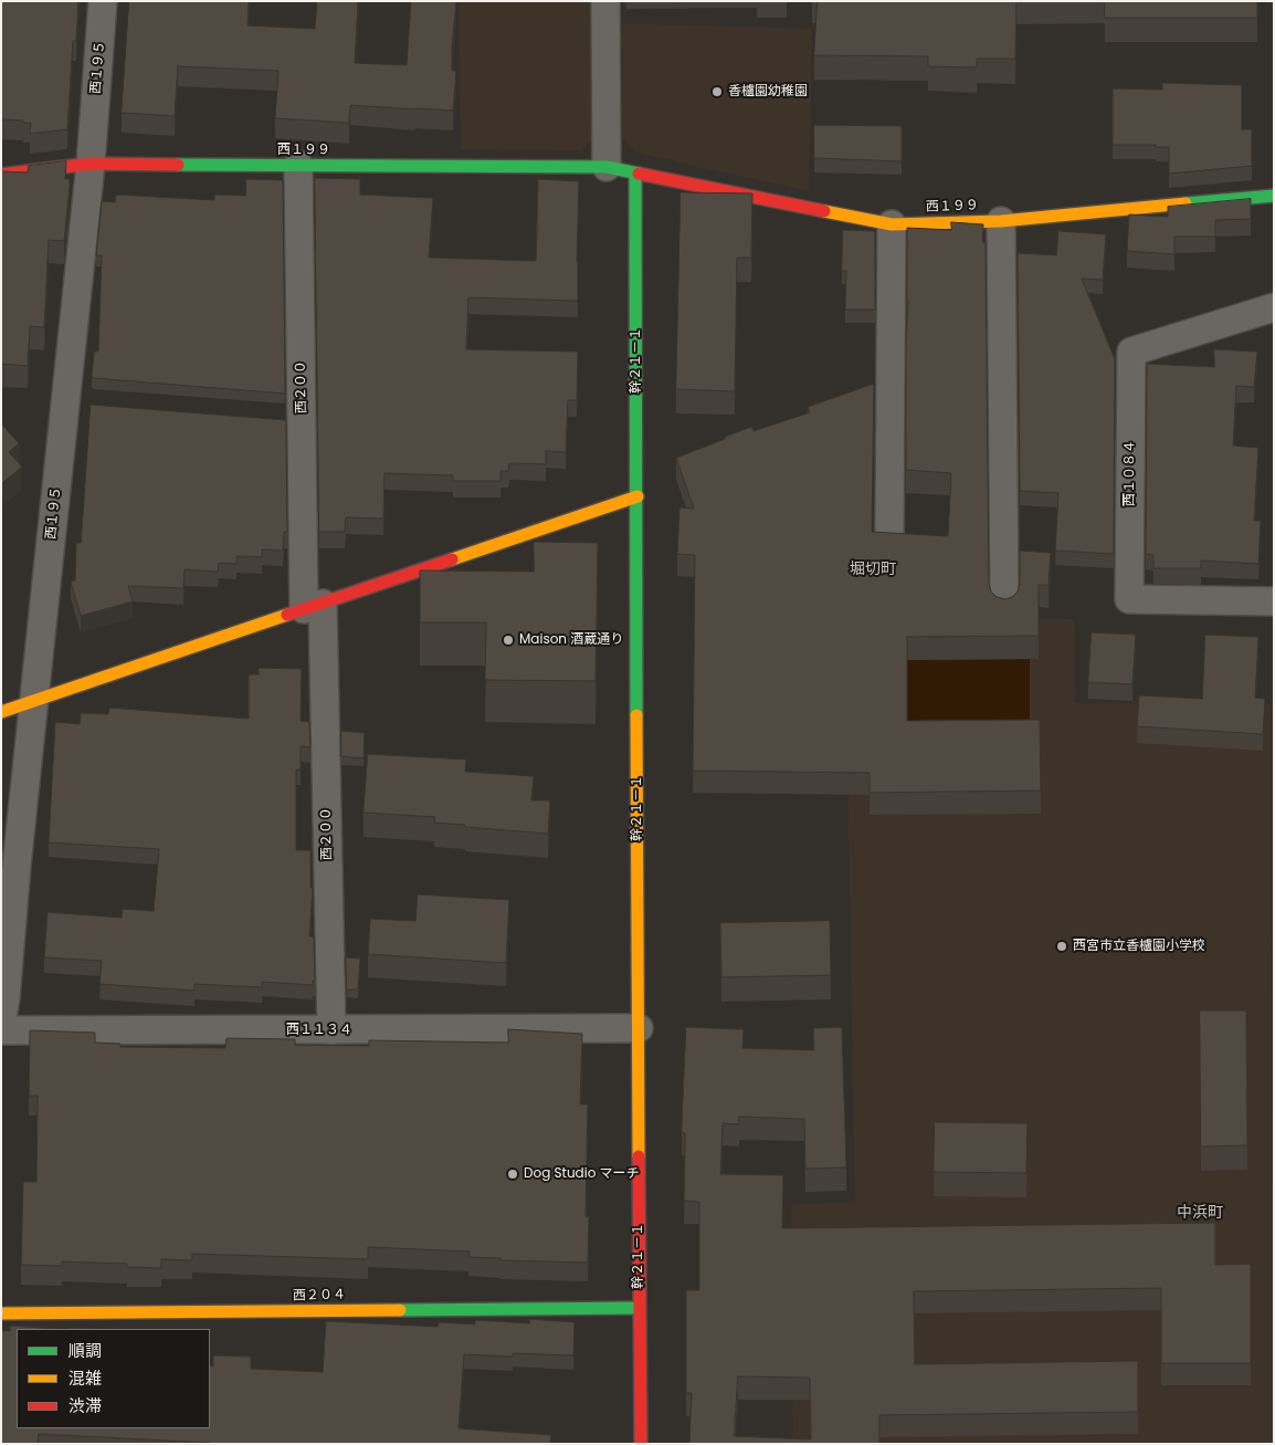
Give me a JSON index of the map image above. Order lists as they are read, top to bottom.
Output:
{
  "streets": {
    "street": [
      "西１９５",
      "西１９９",
      "幹２１－１",
      "西２００",
      "西１０８４",
      "西１１３４",
      "西２０４"
    ]
  },
  "crossings": [
    ["西１９５", "西１９９"],
    ["西１９９", "幹２１－１"],
    ["西１９９", "西２００"],
    ["幹２１－１", "西１１３４"],
    ["幹２１－１", "西２０４"],
    ["西２００", "西１１３４"]
  ],
  "districts": ["堀切町", "中浜町"],
  "places": [
    "香櫨園幼稚園",
    "Maison 酒蔵通り",
    "西宮市立香櫨園小学校",
    "Dog Studio マーチ"
  ],
  "legend": ["順調", "混雑", "渋滞"]
}
